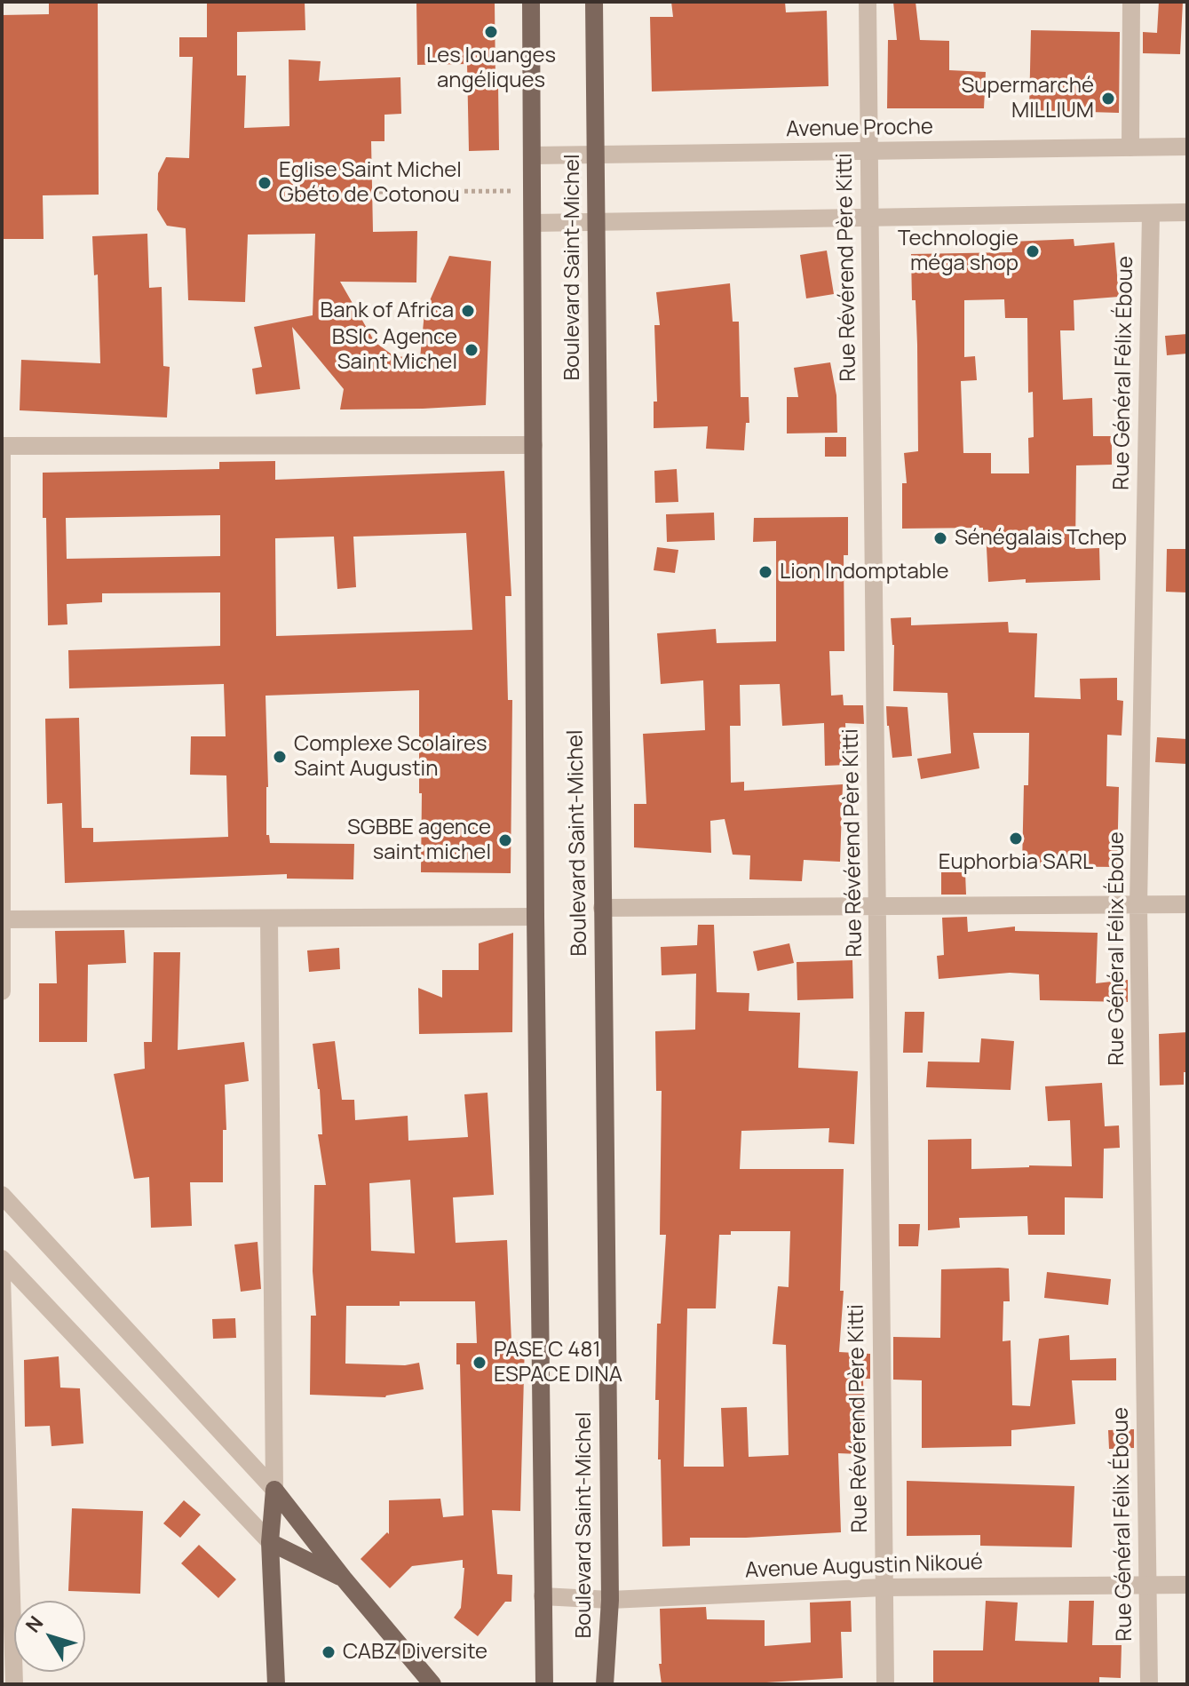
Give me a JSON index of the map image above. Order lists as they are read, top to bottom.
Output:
{
  "streets": {
    "main road": ["Boulevard Saint-Michel"],
    "street": [
      "Avenue Proche",
      "Rue Révérend Père Kitti",
      "Rue Général Félix Éboue",
      "Avenue Augustin Nikoué"
    ]
  },
  "crossings": [
    ["Avenue Proche", "Boulevard Saint-Michel"],
    ["Avenue Proche", "Rue Révérend Père Kitti"],
    ["Boulevard Saint-Michel", "Avenue Augustin Nikoué"],
    ["Rue Révérend Père Kitti", "Avenue Augustin Nikoué"],
    ["Rue Général Félix Éboue", "Avenue Augustin Nikoué"]
  ],
  "places": [
    "Les louanges angéliques",
    "Supermarché MILLIUM",
    "Eglise Saint Michel Gbéto de Cotonou",
    "Technologie méga shop",
    "Bank of Africa",
    "BSIC Agence Saint Michel",
    "Sénégalais Tchep",
    "Lion Indomptable",
    "Complexe Scolaires Saint Augustin",
    "Euphorbia SARL",
    "SGBBE agence saint michel",
    "PASE C 481 ESPACE DINA",
    "CABZ Diversite"
  ],
  "north": "top left"
}
